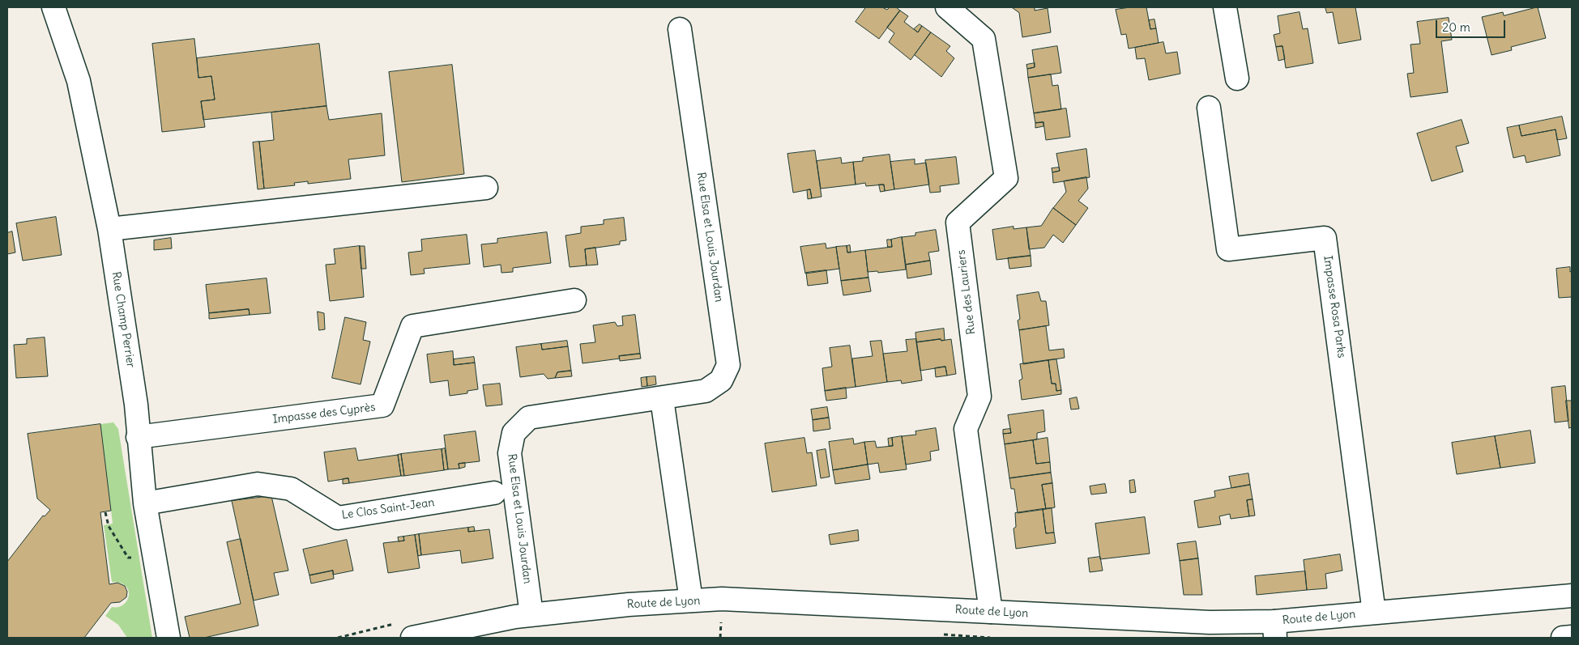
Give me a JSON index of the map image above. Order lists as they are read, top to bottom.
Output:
{
  "streets": {
    "street": [
      "Rue Elsa et Louis Jourdan",
      "Rue des Lauriers",
      "Impasse Rosa Parks",
      "Rue Champ Perrier",
      "Impasse des Cyprès",
      "Le Clos Saint-Jean",
      "Route de Lyon"
    ]
  },
  "crossings": [
    ["Rue Elsa et Louis Jourdan", "Route de Lyon"],
    ["Rue des Lauriers", "Route de Lyon"],
    ["Impasse Rosa Parks", "Route de Lyon"],
    ["Rue Champ Perrier", "Impasse des Cyprès"],
    ["Rue Champ Perrier", "Le Clos Saint-Jean"]
  ],
  "scale_bar": "20 m"
}
